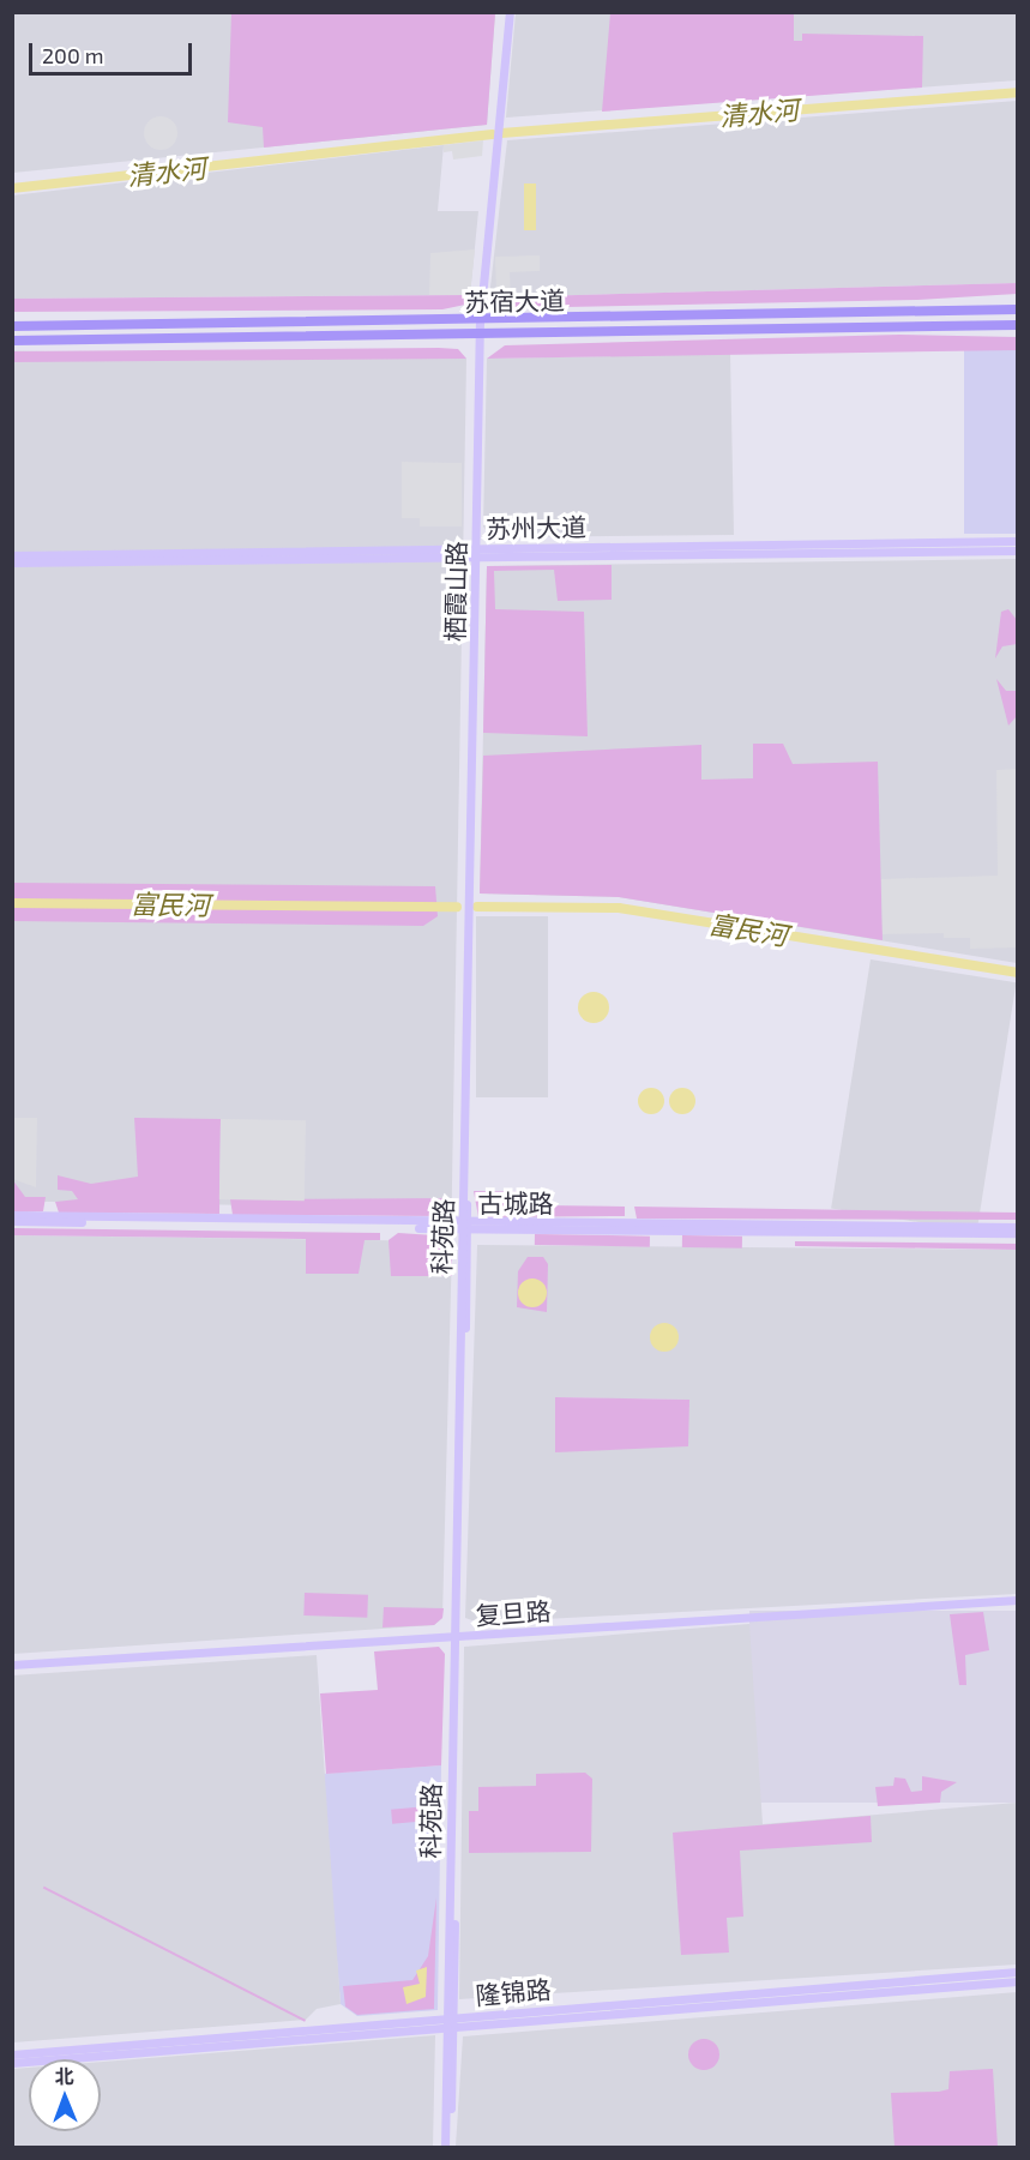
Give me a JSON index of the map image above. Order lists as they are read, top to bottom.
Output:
{
  "streets": {
    "main road": ["苏宿大道"],
    "street": [
      "苏州大道",
      "栖霞山路",
      "古城路",
      "科苑路",
      "复旦路",
      "隆锦路"
    ]
  },
  "crossings": [
    ["苏宿大道", "栖霞山路"],
    ["苏州大道", "栖霞山路"],
    ["栖霞山路", "科苑路"],
    ["古城路", "科苑路"],
    ["科苑路", "复旦路"],
    ["科苑路", "隆锦路"]
  ],
  "water": ["清水河", "富民河"],
  "scale_bar": "200 m",
  "north": "top"
}
